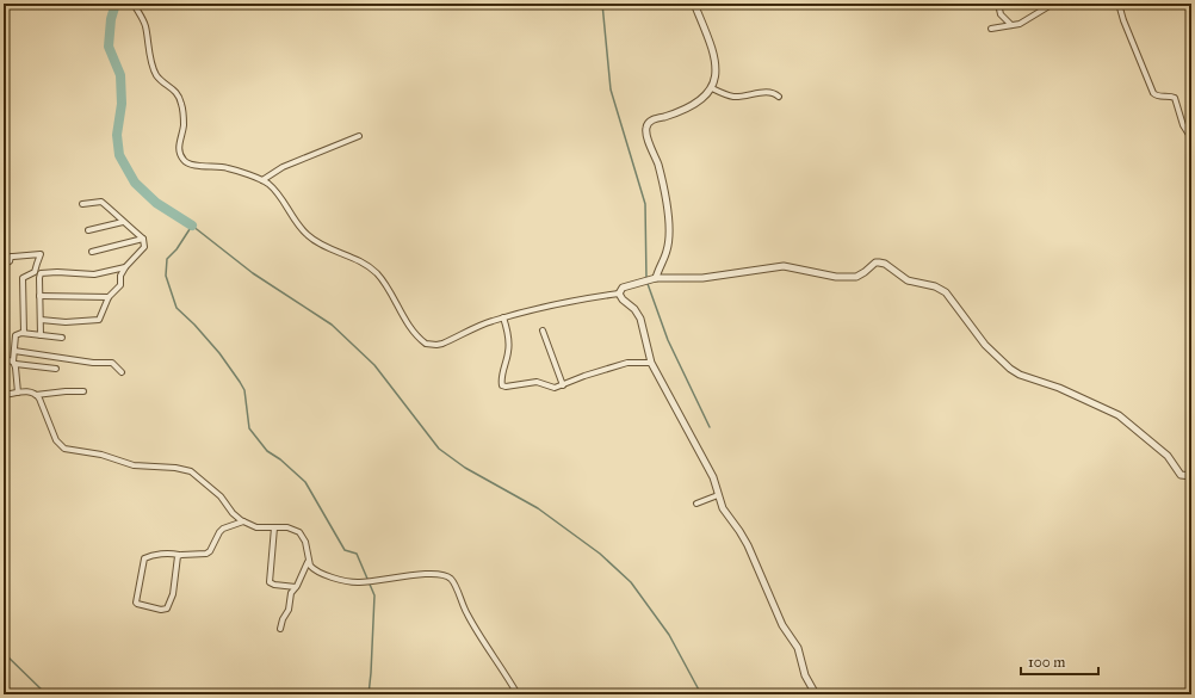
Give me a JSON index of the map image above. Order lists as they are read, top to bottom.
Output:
{
  "scale_bar": "100 m"
}
